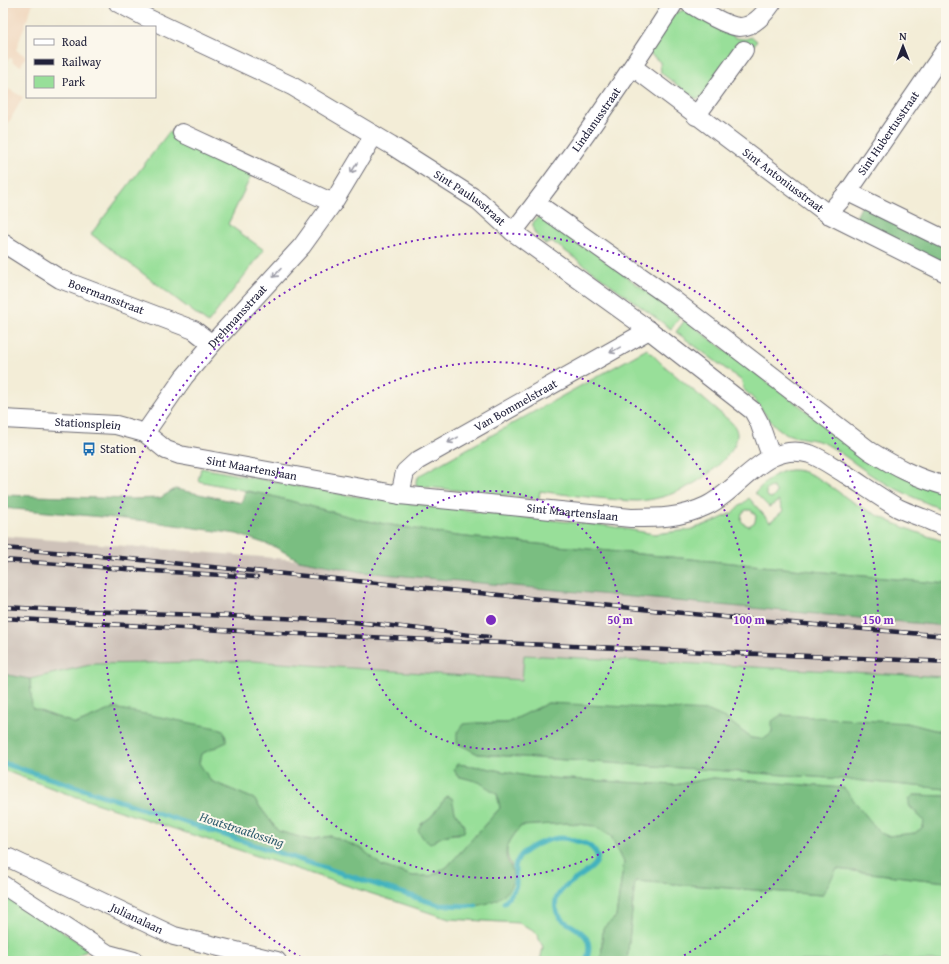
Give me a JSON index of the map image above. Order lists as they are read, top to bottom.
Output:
{
  "streets": {
    "street": [
      "Lindanusstraat",
      "Sint Hubertusstraat",
      "Sint Antoniusstraat",
      "Sint Paulusstraat",
      "Boermansstraat",
      "Drehmansstraat",
      "Van Bommelstraat",
      "Stationsplein",
      "Sint Maartenslaan",
      "Julianalaan"
    ]
  },
  "crossings": [
    ["Lindanusstraat", "Sint Antoniusstraat"],
    ["Lindanusstraat", "Sint Paulusstraat"],
    ["Sint Hubertusstraat", "Sint Antoniusstraat"],
    ["Sint Paulusstraat", "Drehmansstraat"],
    ["Sint Paulusstraat", "Van Bommelstraat"],
    ["Sint Paulusstraat", "Sint Maartenslaan"],
    ["Boermansstraat", "Drehmansstraat"],
    ["Drehmansstraat", "Stationsplein"],
    ["Van Bommelstraat", "Sint Maartenslaan"],
    ["Stationsplein", "Sint Maartenslaan"]
  ],
  "one_way": ["Drehmansstraat", "Van Bommelstraat"],
  "water": ["Houtstraatlossing"],
  "places": {
    "bus stop": ["Station"]
  },
  "legend": ["Road", "Railway", "Park"],
  "north": "top",
  "rings": ["50 m", "100 m", "150 m"]
}
